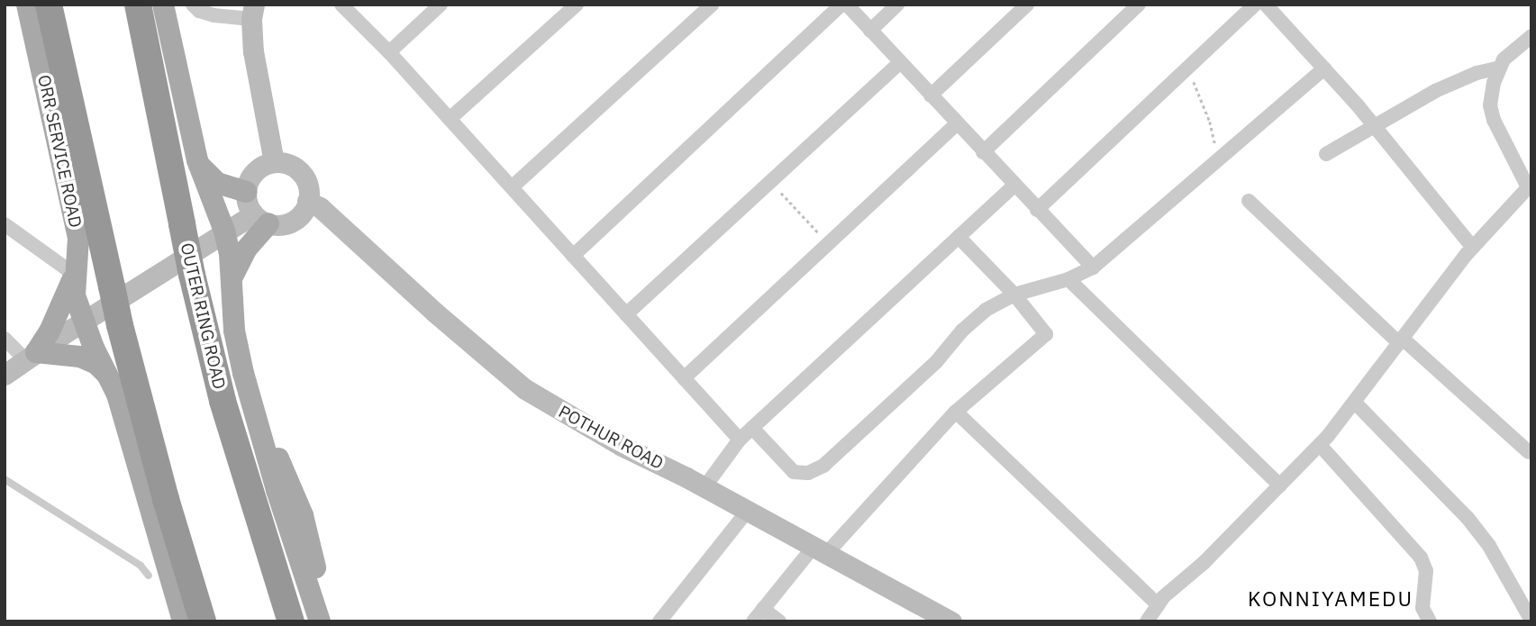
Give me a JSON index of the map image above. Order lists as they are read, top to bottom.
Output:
{
  "streets": {
    "highway": ["OUTER RING ROAD"],
    "main road": ["ORR SERVICE ROAD"],
    "street": ["POTHUR ROAD"]
  },
  "districts": ["KONNIYAMEDU"]
}
